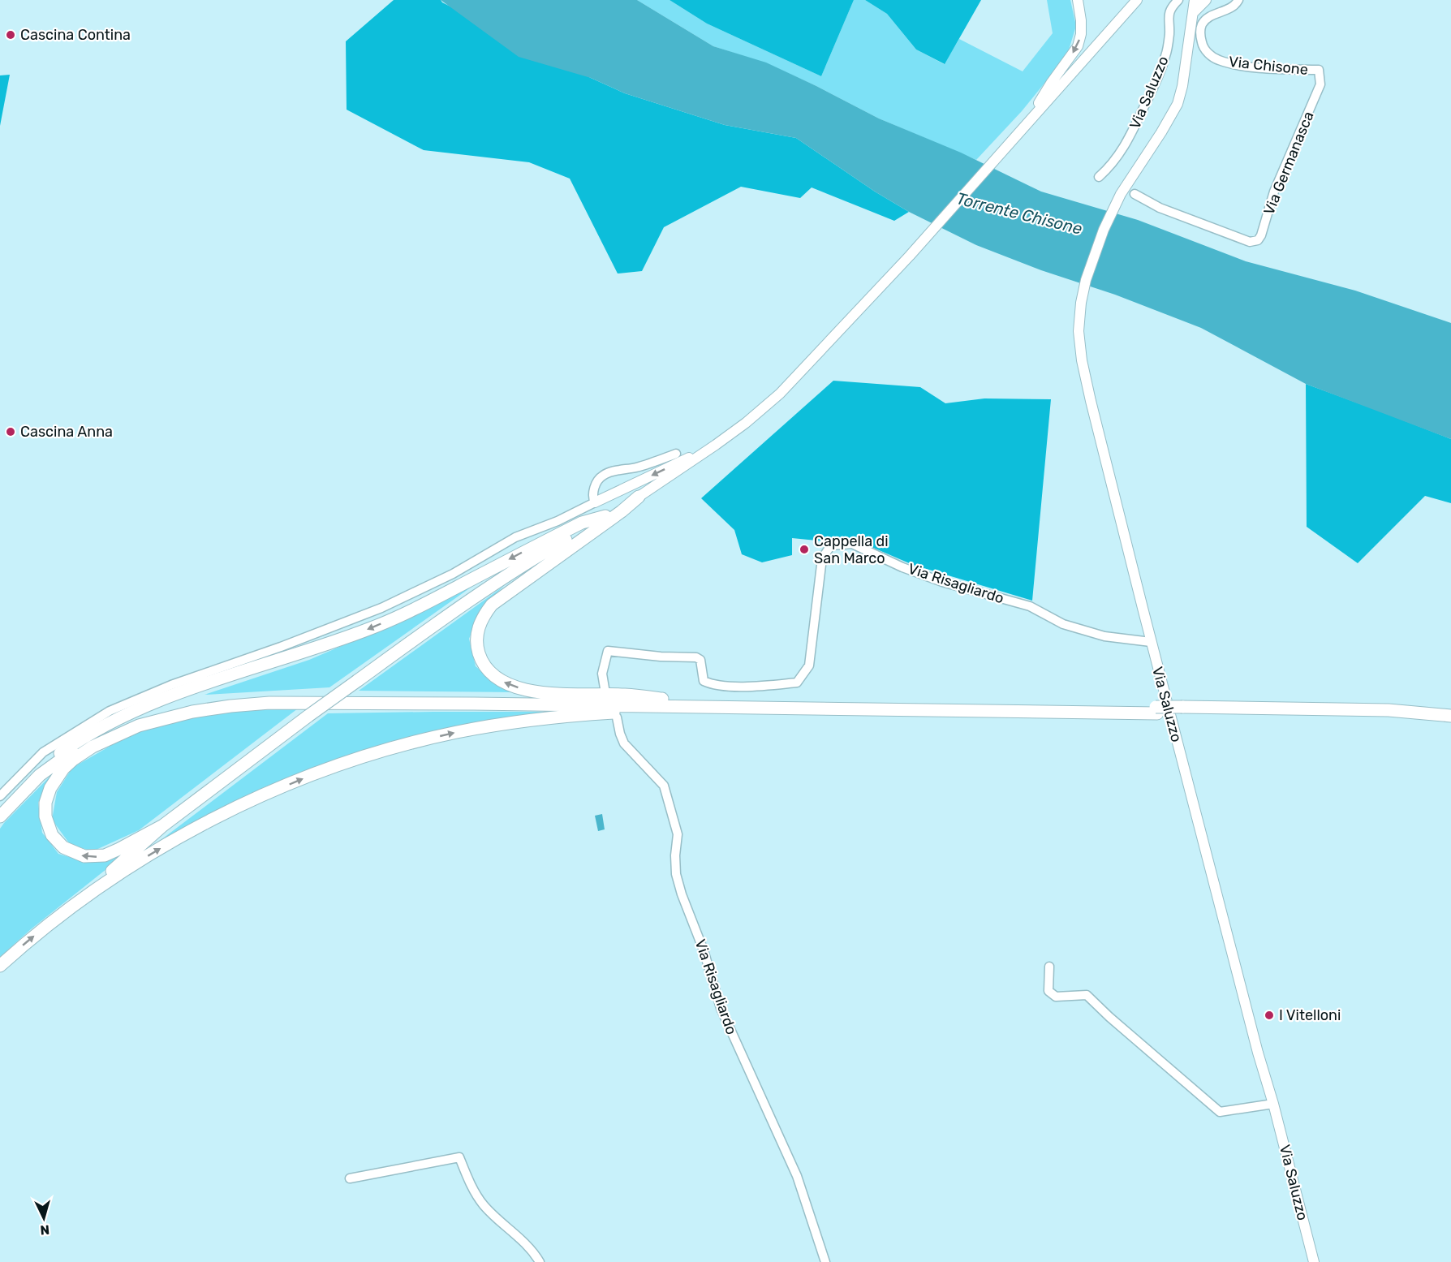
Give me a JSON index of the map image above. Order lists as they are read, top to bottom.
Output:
{
  "streets": {
    "main road": ["Via Saluzzo"],
    "street": ["Via Chisone", "Via Germanasca", "Via Risagliardo"]
  },
  "crossings": [
    ["Via Chisone", "Via Germanasca"],
    ["Via Saluzzo", "Via Risagliardo"]
  ],
  "water": ["Torrente Chisone"],
  "places": [
    "Cascina Contina",
    "Cascina Anna",
    "Cappella di San Marco",
    "I Vitelloni"
  ],
  "north": "bottom"
}
